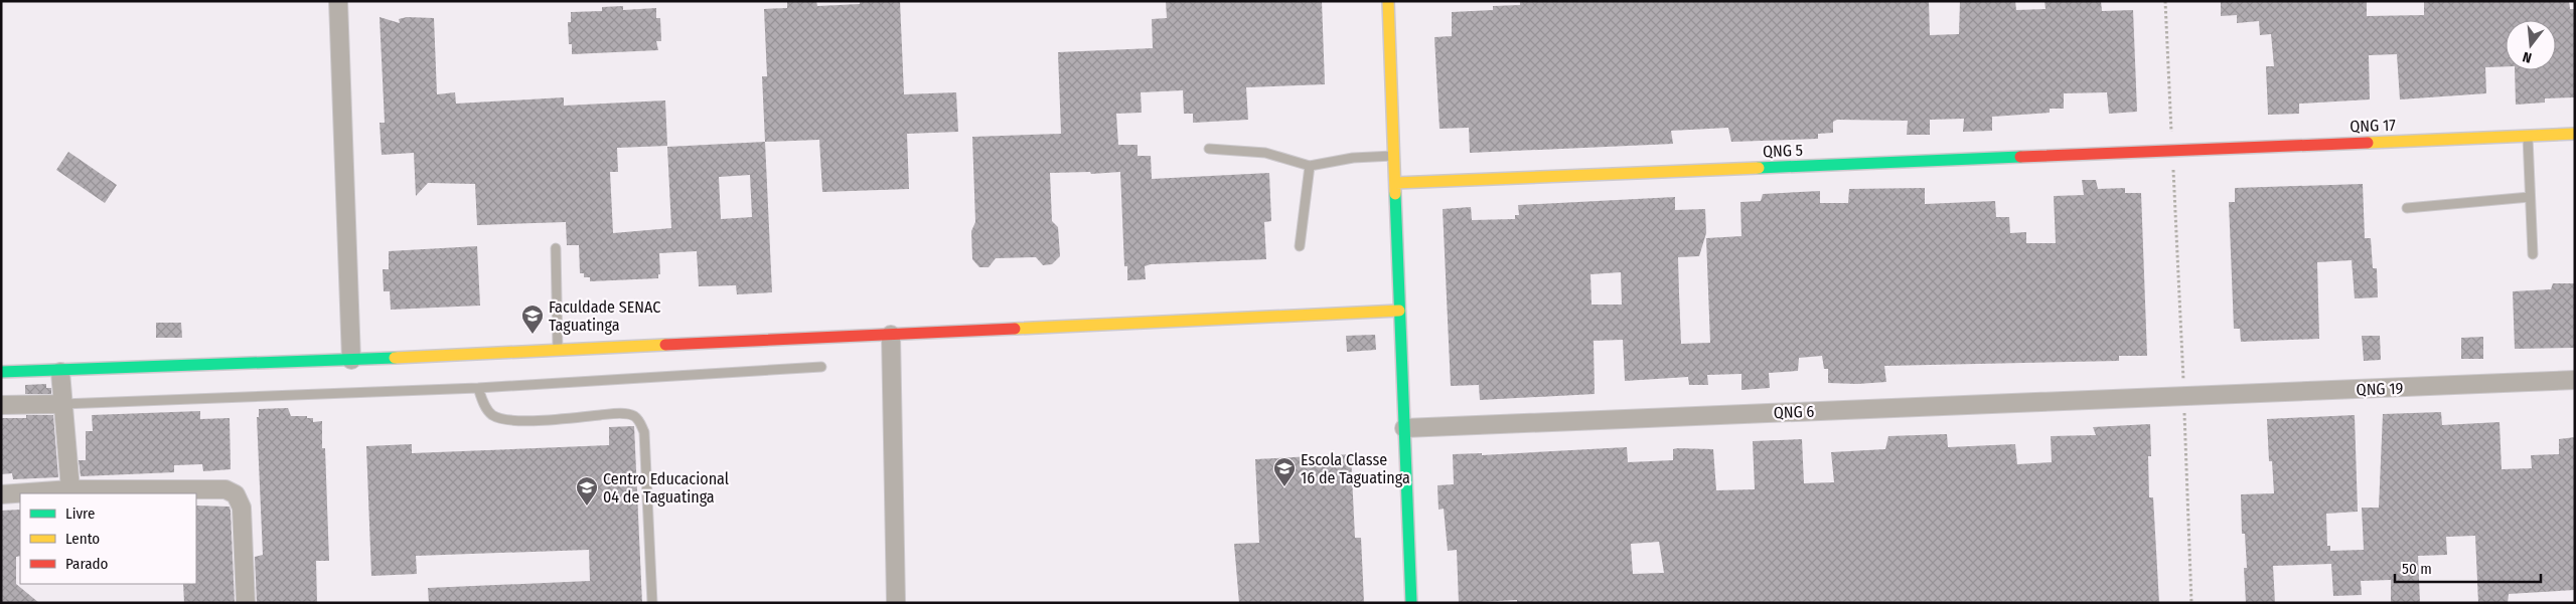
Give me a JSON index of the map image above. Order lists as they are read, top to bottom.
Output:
{
  "streets": {
    "street": [
      "QNG 17",
      "QNG 5",
      "QNG 19",
      "QNG 6"
    ]
  },
  "crossings": [
    ["QNG 17", "QNG 5"],
    ["QNG 19", "QNG 6"]
  ],
  "places": {
    "school or university": ["Faculdade SENAC Taguatinga", "Escola Classe 16 de Taguatinga", "Centro Educacional 04 de Taguatinga"]
  },
  "legend": ["Livre", "Lento", "Parado"],
  "scale_bar": "50 m",
  "north": "bottom"
}
